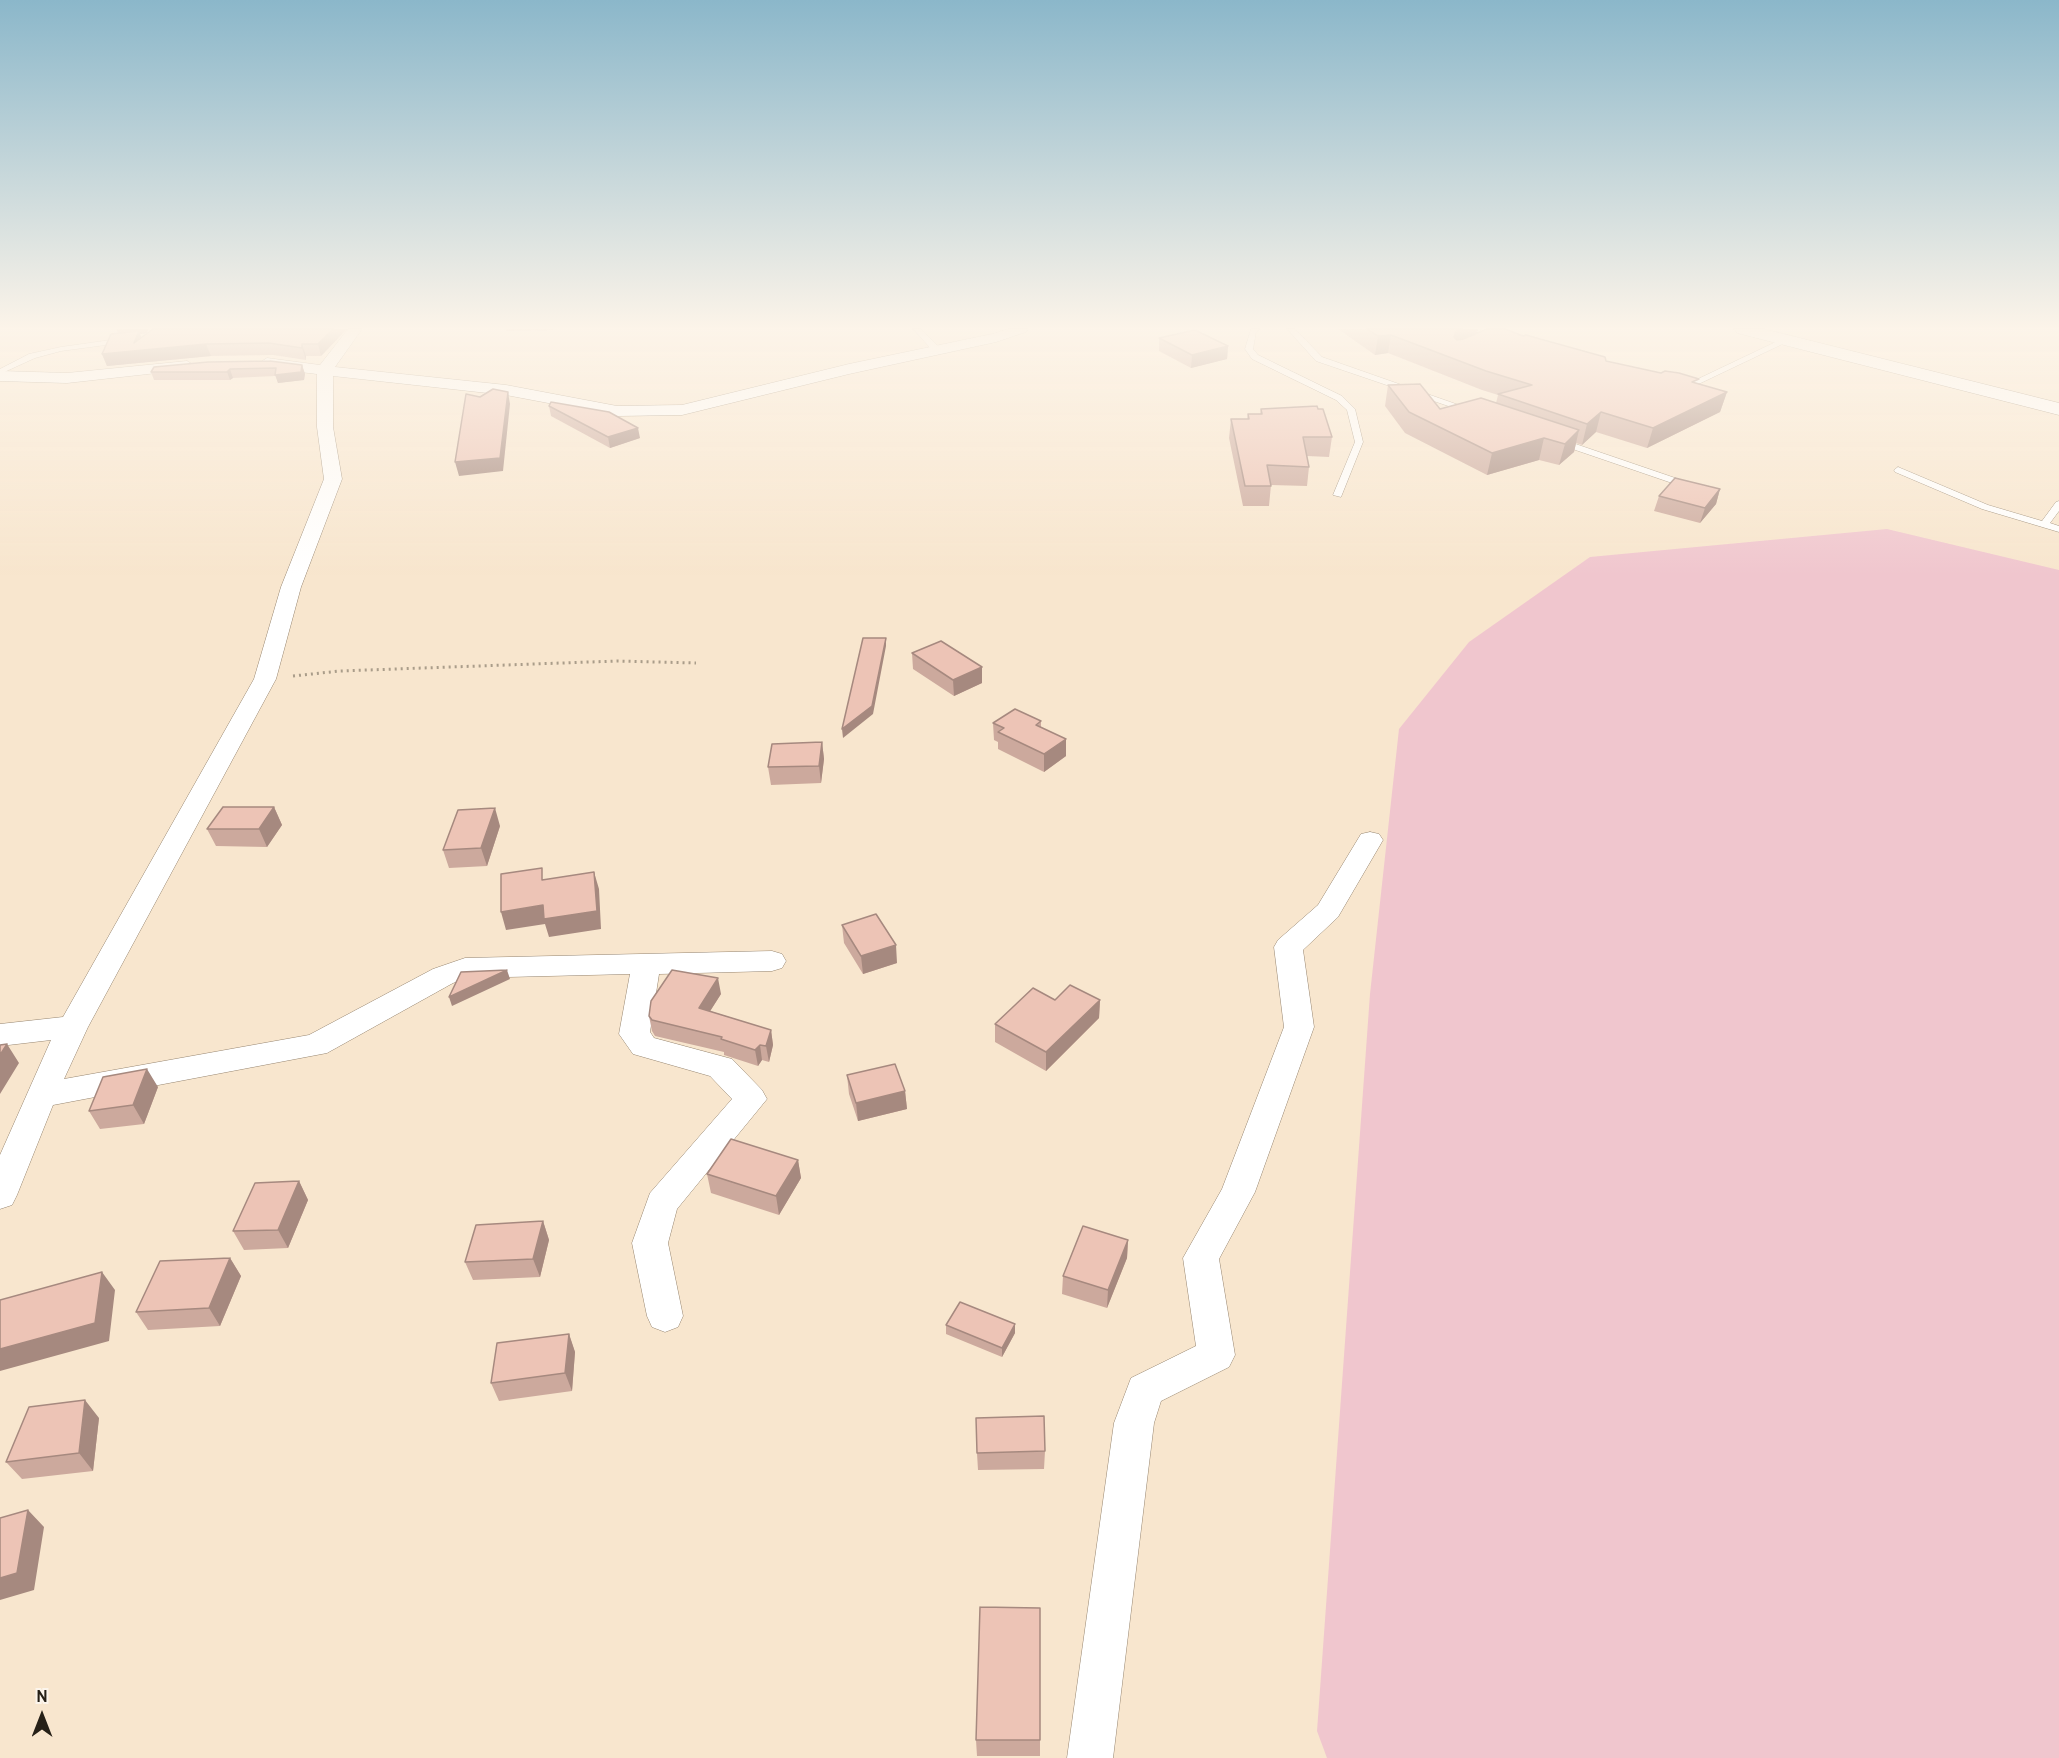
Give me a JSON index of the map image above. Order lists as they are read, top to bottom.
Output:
{
  "north": "top"
}
